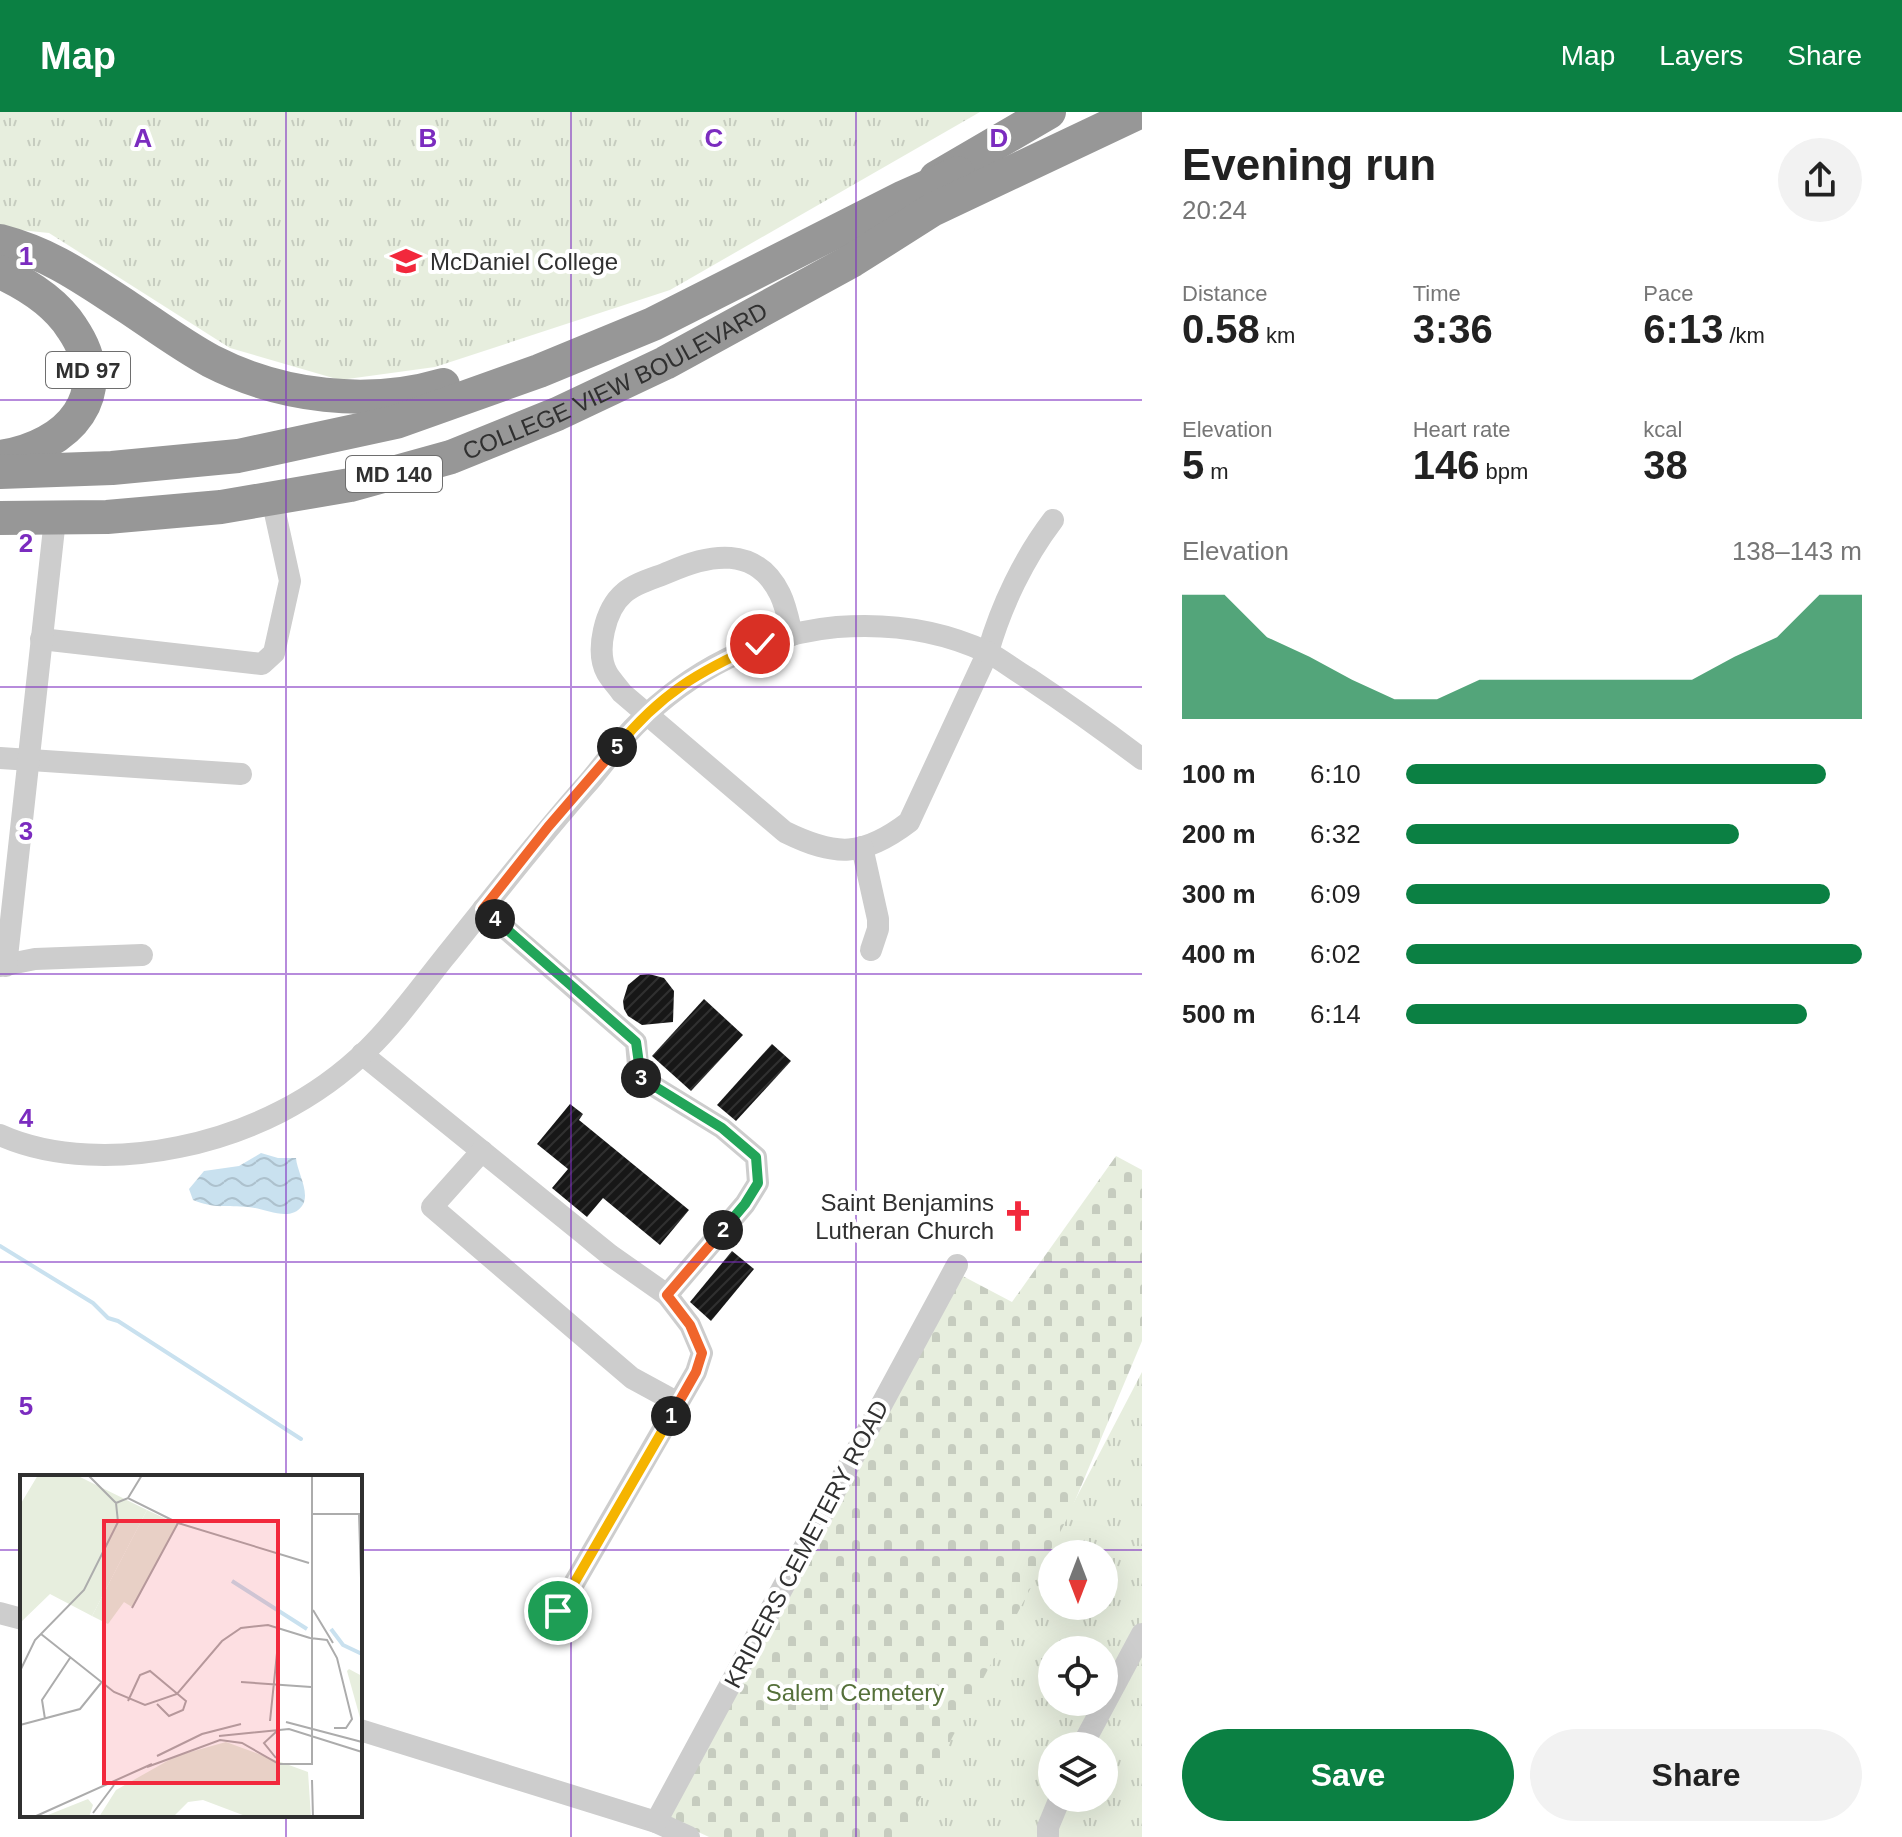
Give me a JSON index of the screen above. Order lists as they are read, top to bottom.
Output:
{
  "streets": {
    "highway": ["MD 97", "COLLEGE VIEW BOULEVARD", "MD 140"],
    "street": ["KRIDERS CEMETERY ROAD"]
  },
  "parks": ["Salem Cemetery"],
  "places": {
    "school or university": ["McDaniel College"],
    "church": ["Saint Benjamins Lutheran Church"]
  },
  "north": "bottom",
  "page": {
    "header": "Map",
    "nav": ["Map", "Layers", "Share"],
    "heading": ["Evening run", "20:24"],
    "stats": [
      ["Distance", "0.58 km"],
      ["Time", "3:36"],
      ["Pace", "6:13 /km"],
      ["Elevation", "5 m"],
      ["Heart rate", "146 bpm"],
      ["kcal", "38"]
    ],
    "chart": ["Elevation", "138–143 m"],
    "pins": [
      "5",
      "4",
      "3",
      "2",
      "1"
    ],
    "list": [
      {
        "name": "100 m",
        "note": "6:10"
      },
      {
        "name": "200 m",
        "note": "6:32"
      },
      {
        "name": "300 m",
        "note": "6:09"
      },
      {
        "name": "400 m",
        "note": "6:02"
      },
      {
        "name": "500 m",
        "note": "6:14"
      }
    ],
    "buttons": ["Save", "Share"]
  },
  "grid": {
    "columns": [
      "A",
      "B",
      "C",
      "D"
    ],
    "rows": [
      "1",
      "2",
      "3",
      "4",
      "5"
    ]
  }
}
